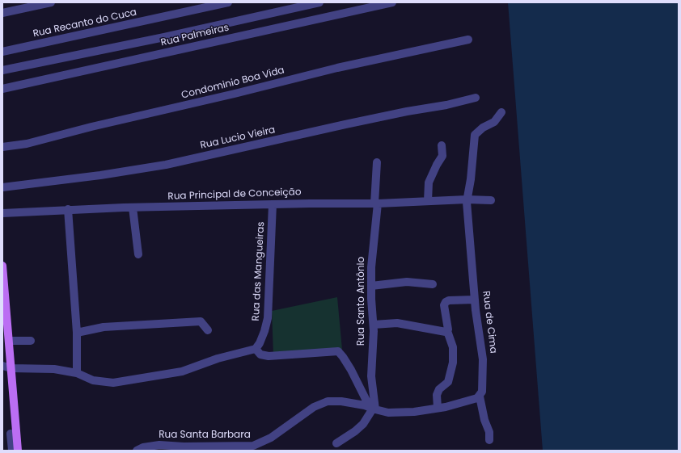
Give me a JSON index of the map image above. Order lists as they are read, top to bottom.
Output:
{
  "streets": {
    "street": [
      "Rua Recanto do Cuca",
      "Rua Palmeiras",
      "Condominio Boa Vida",
      "Rua Lucio Vieira",
      "Rua Principal de Conceição",
      "Rua das Mangueiras",
      "Rua Santo Antônio",
      "Rua de Cima",
      "Rua Santa Barbara"
    ]
  },
  "crossings": [
    ["Rua Principal de Conceição", "Rua das Mangueiras"],
    ["Rua Principal de Conceição", "Rua Santo Antônio"],
    ["Rua Principal de Conceição", "Rua de Cima"],
    ["Rua Santo Antônio", "Rua Santa Barbara"]
  ]
}
